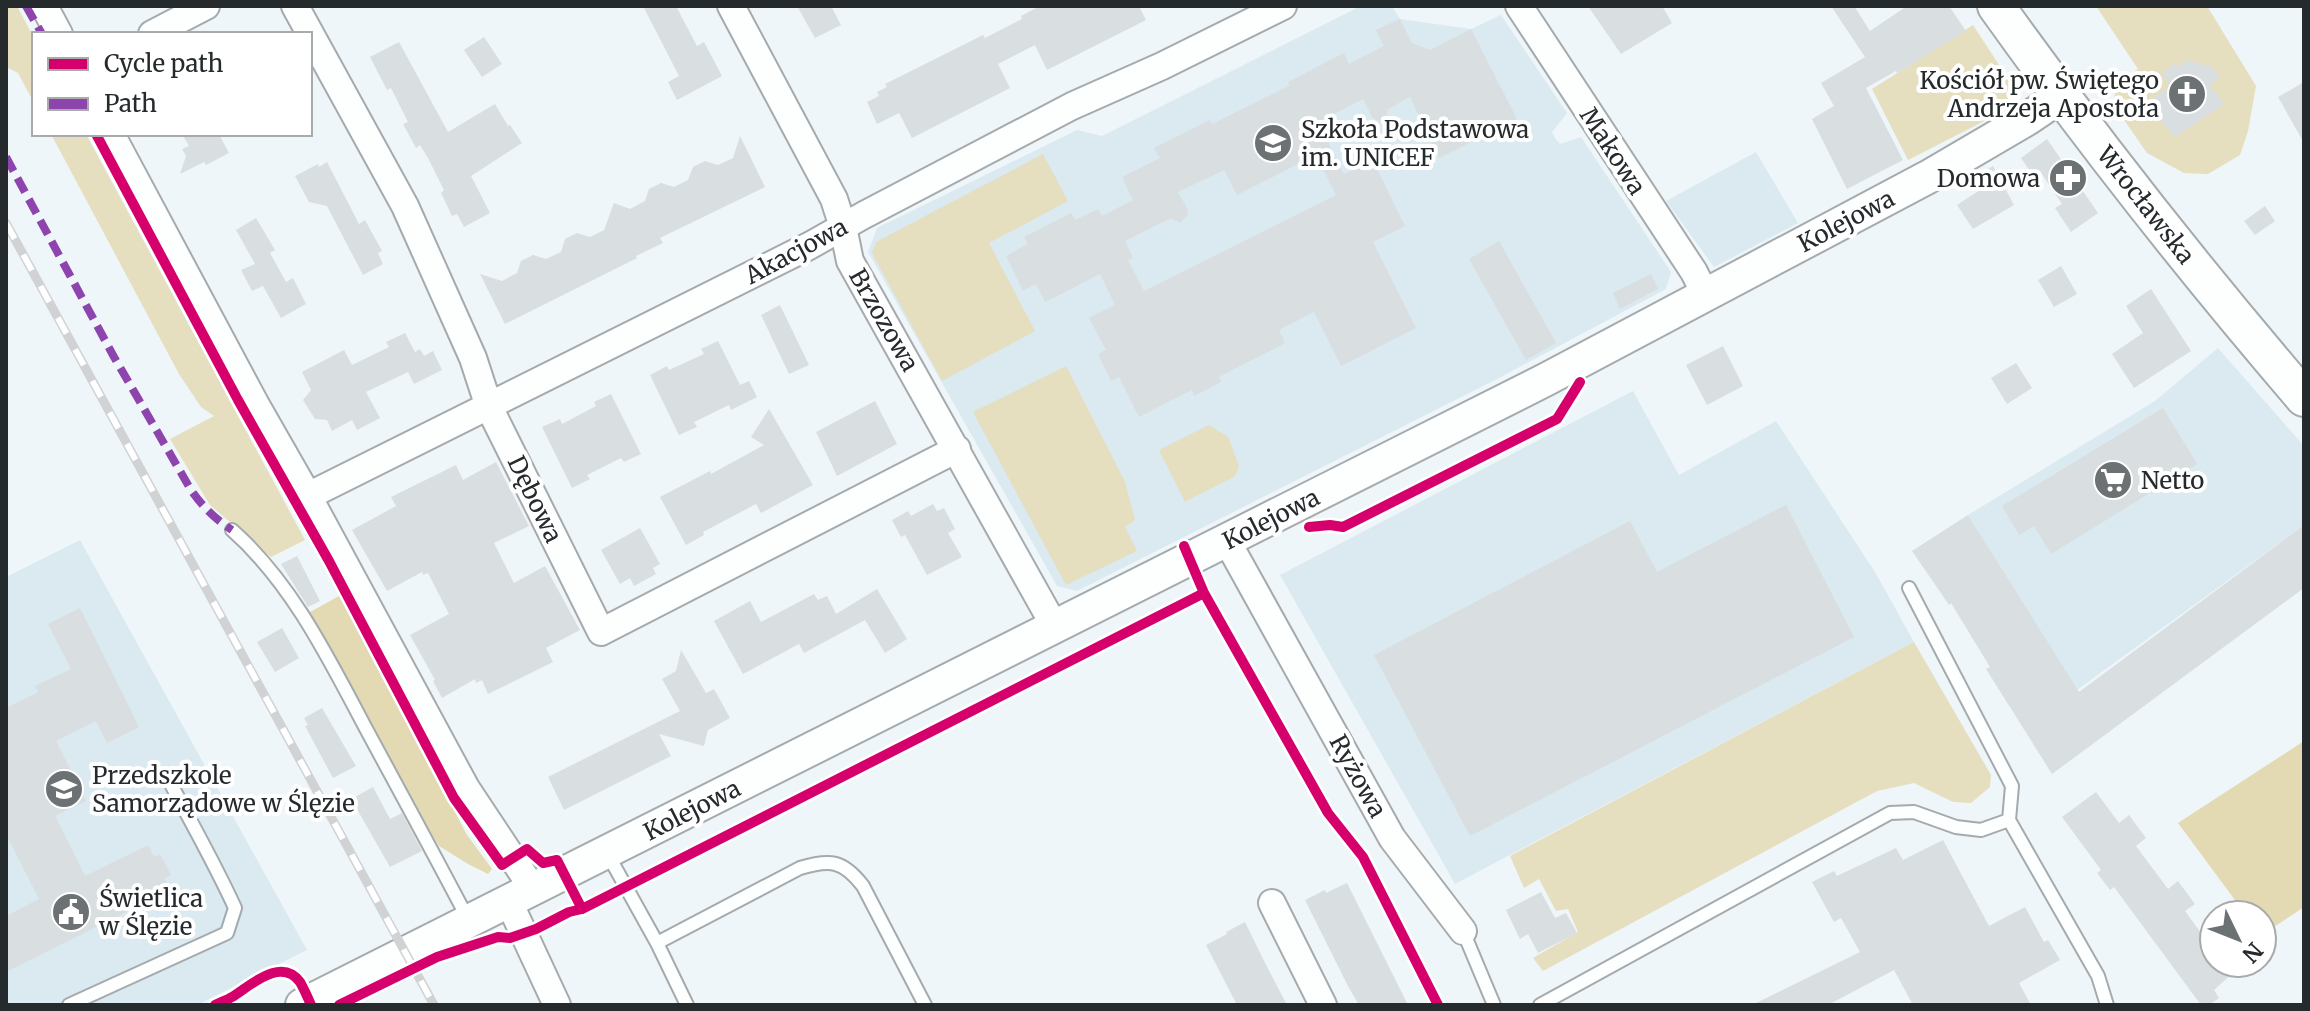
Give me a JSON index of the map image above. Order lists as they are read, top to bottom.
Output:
{
  "streets": {
    "main road": ["Wrocławska"],
    "street": [
      "Makowa",
      "Kolejowa",
      "Akacjowa",
      "Brzozowa",
      "Dębowa",
      "Ryżowa"
    ]
  },
  "crossings": [
    ["Makowa", "Kolejowa"],
    ["Wrocławska", "Kolejowa"],
    ["Kolejowa", "Brzozowa"],
    ["Kolejowa", "Ryżowa"],
    ["Akacjowa", "Brzozowa"],
    ["Akacjowa", "Dębowa"],
    ["Brzozowa", "Dębowa"]
  ],
  "places": {
    "church": ["Kościół pw. Świętego Andrzeja Apostoła"],
    "school or university": ["Szkoła Podstawowa im. UNICEF", "Przedszkole Samorządowe w Ślęzie"],
    "pharmacy": ["Domowa"],
    "supermarket": ["Netto"],
    "public building": ["Świetlica w Ślęzie"]
  },
  "legend": ["Cycle path", "Path"],
  "north": "bottom right"
}
